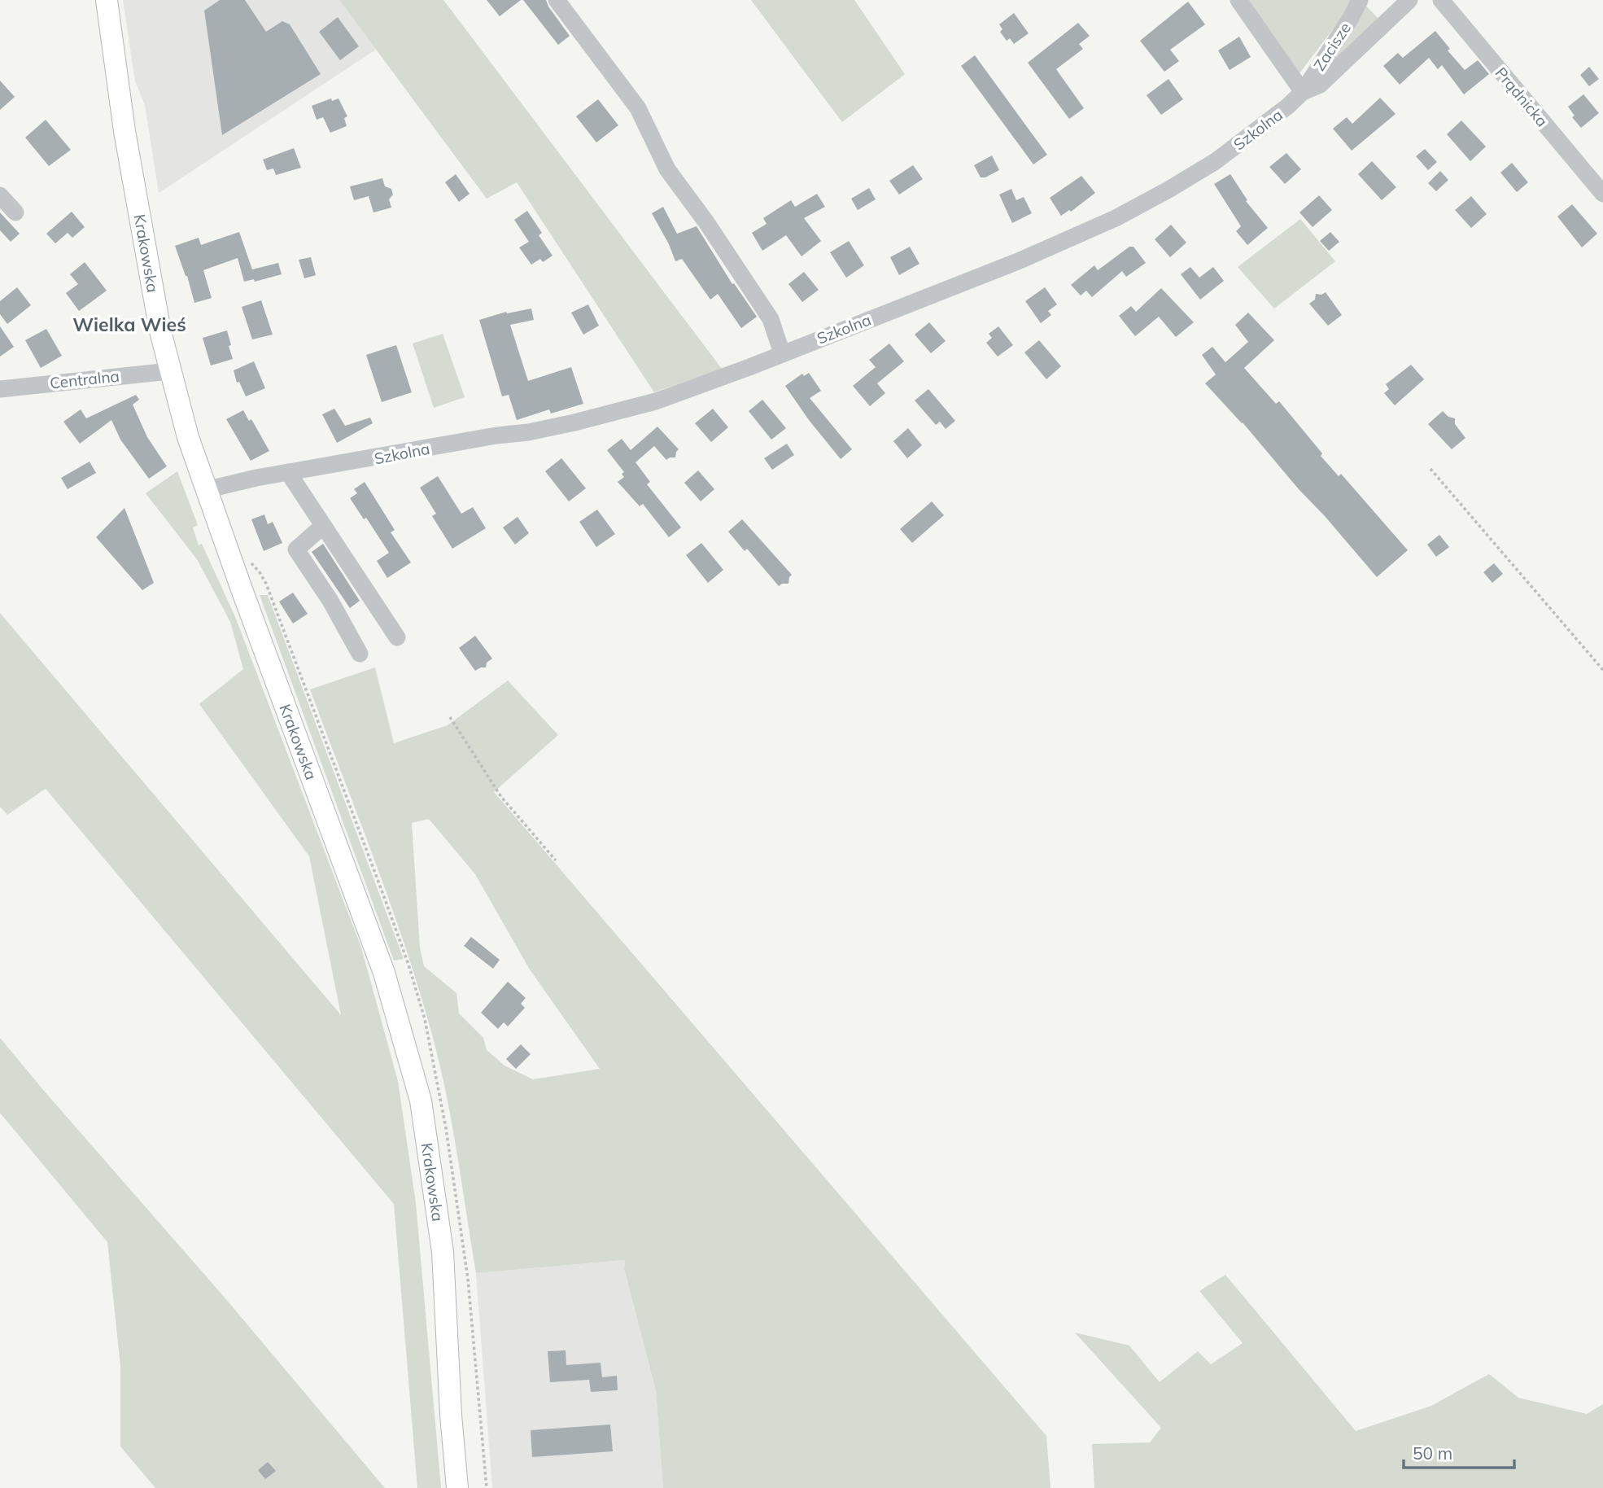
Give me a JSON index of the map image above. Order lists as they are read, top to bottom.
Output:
{
  "streets": {
    "main road": ["Krakowska"],
    "street": [
      "Zacisze",
      "Prądnicka",
      "Szkolna",
      "Centralna"
    ]
  },
  "crossings": [
    ["Zacisze", "Szkolna"],
    ["Szkolna", "Krakowska"],
    ["Krakowska", "Centralna"]
  ],
  "districts": ["Wielka Wieś"],
  "scale_bar": "50 m"
}
